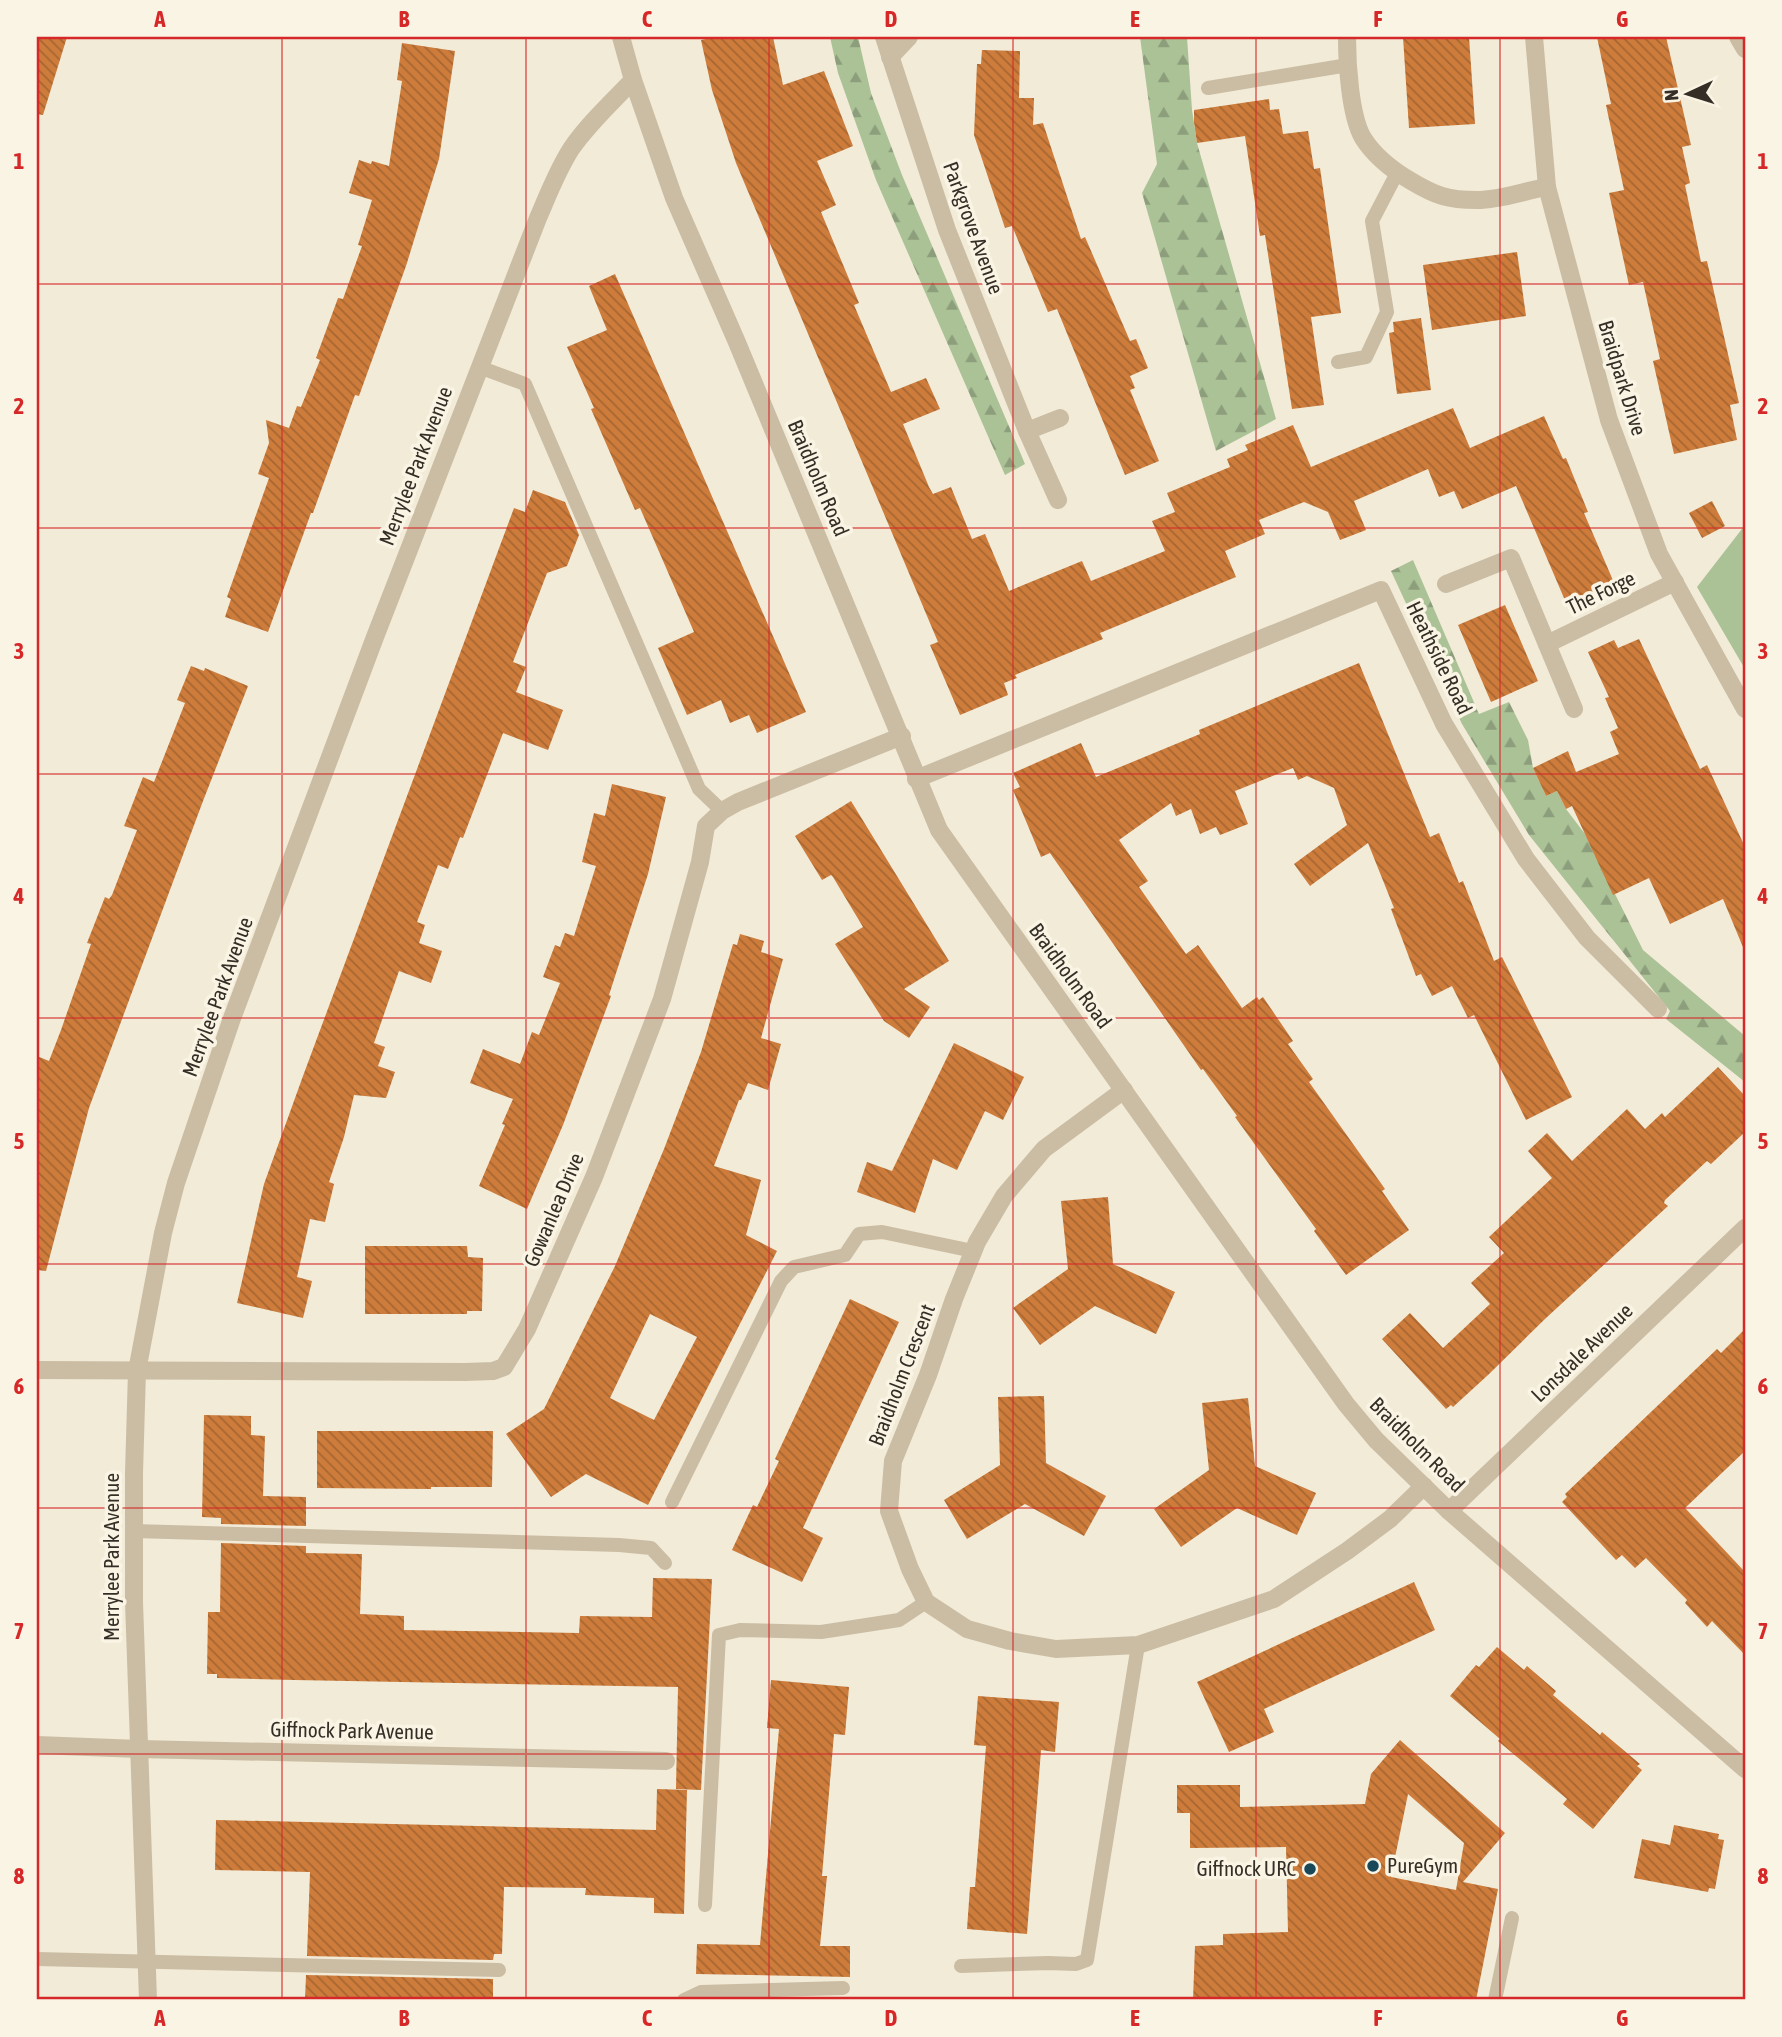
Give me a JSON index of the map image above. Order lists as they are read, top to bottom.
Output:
{
  "streets": {
    "street": [
      "Parkgrove Avenue",
      "Braidpark Drive",
      "Merrylee Park Avenue",
      "Braidholm Road",
      "The Forge",
      "Heathside Road",
      "Gowanlea Drive",
      "Lonsdale Avenue",
      "Braidholm Crescent",
      "Giffnock Park Avenue"
    ]
  },
  "crossings": [
    ["Braidpark Drive", "The Forge"],
    ["Merrylee Park Avenue", "Braidholm Road"],
    ["Merrylee Park Avenue", "Gowanlea Drive"],
    ["Merrylee Park Avenue", "Giffnock Park Avenue"],
    ["Braidholm Road", "Heathside Road"],
    ["Braidholm Road", "Lonsdale Avenue"],
    ["Braidholm Road", "Braidholm Crescent"]
  ],
  "places": ["PureGym", "Giffnock URC"],
  "north": "left",
  "grid": {
    "columns": [
      "A",
      "B",
      "C",
      "D",
      "E",
      "F",
      "G"
    ],
    "rows": [
      "1",
      "2",
      "3",
      "4",
      "5",
      "6",
      "7",
      "8"
    ]
  }
}
